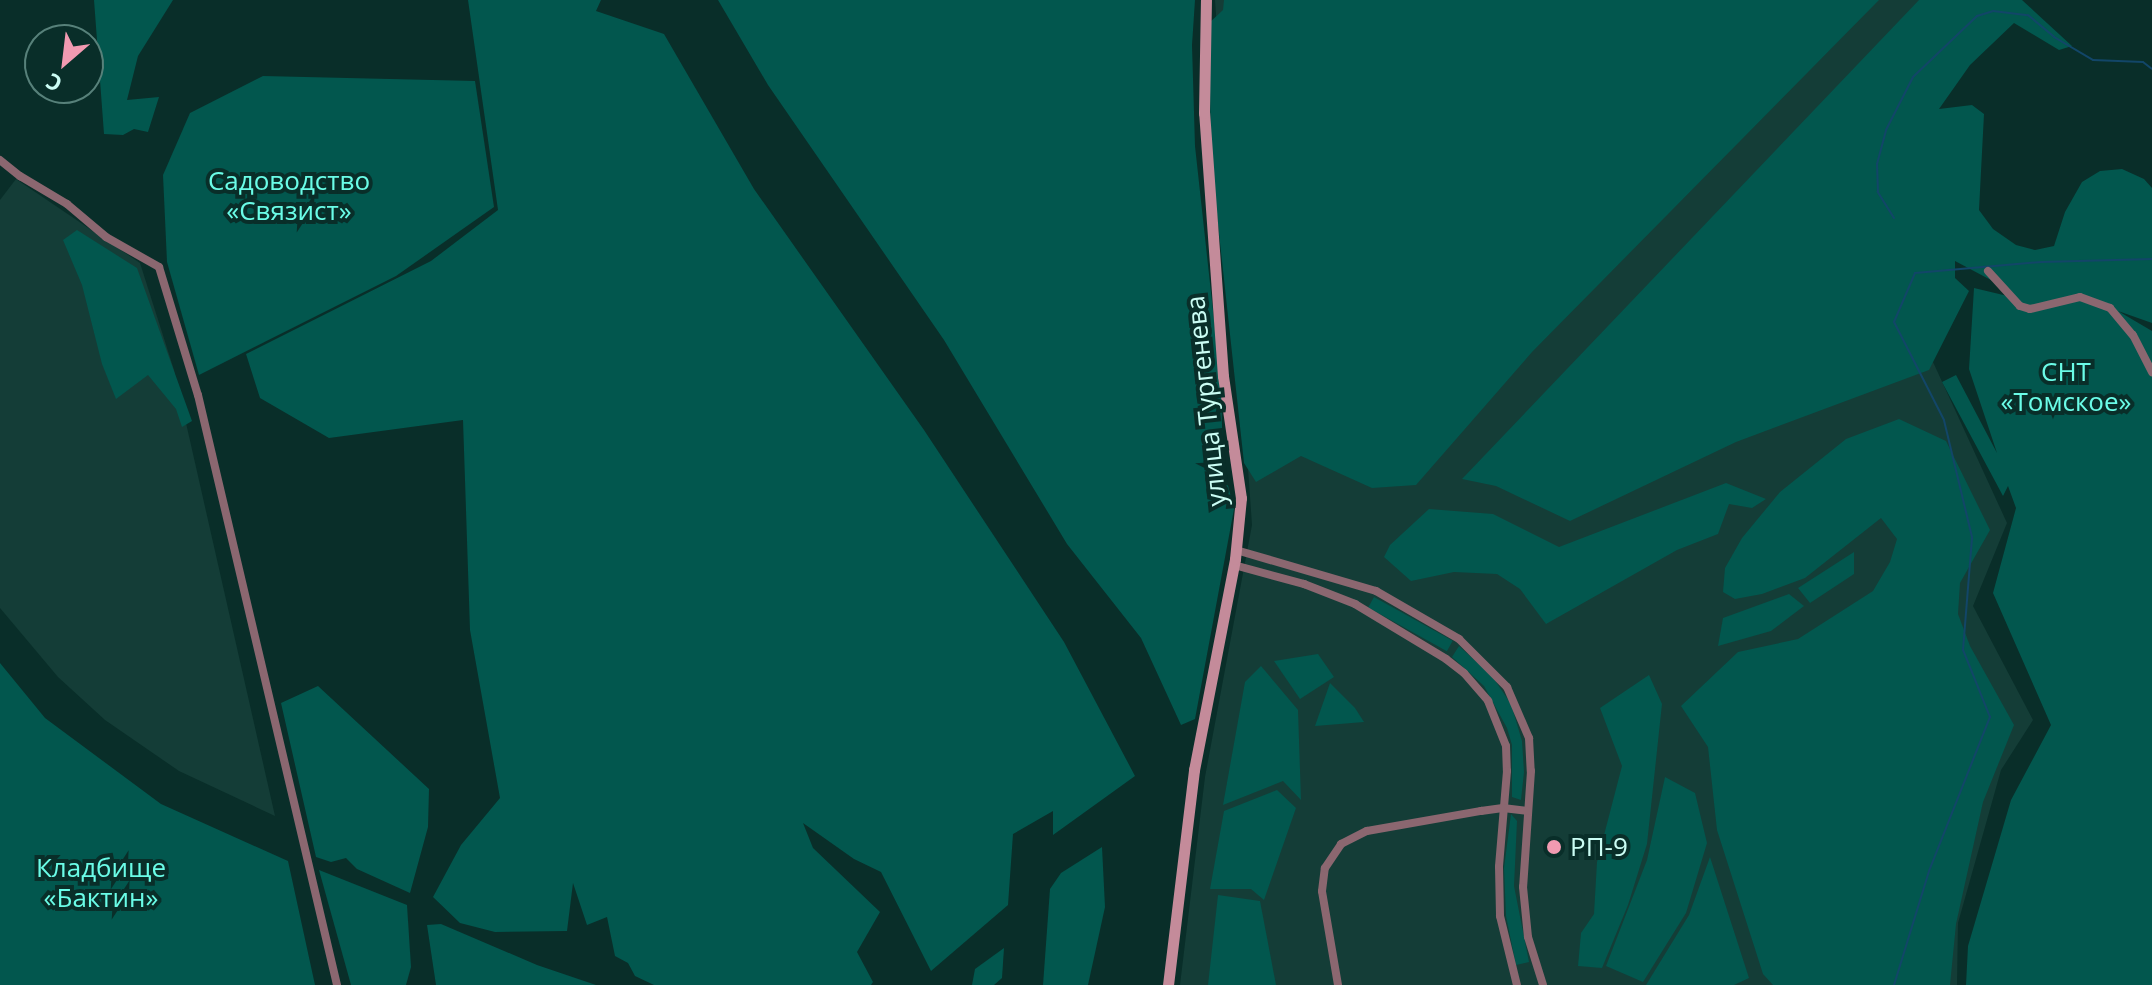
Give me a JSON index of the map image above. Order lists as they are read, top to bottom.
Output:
{
  "streets": {
    "street": ["улица Тургенева"]
  },
  "parks": ["Садоводство «Связист»", "СНТ «Томское»", "Кладбище «Бактин»"],
  "places": ["РП-9"],
  "north": "bottom left"
}
